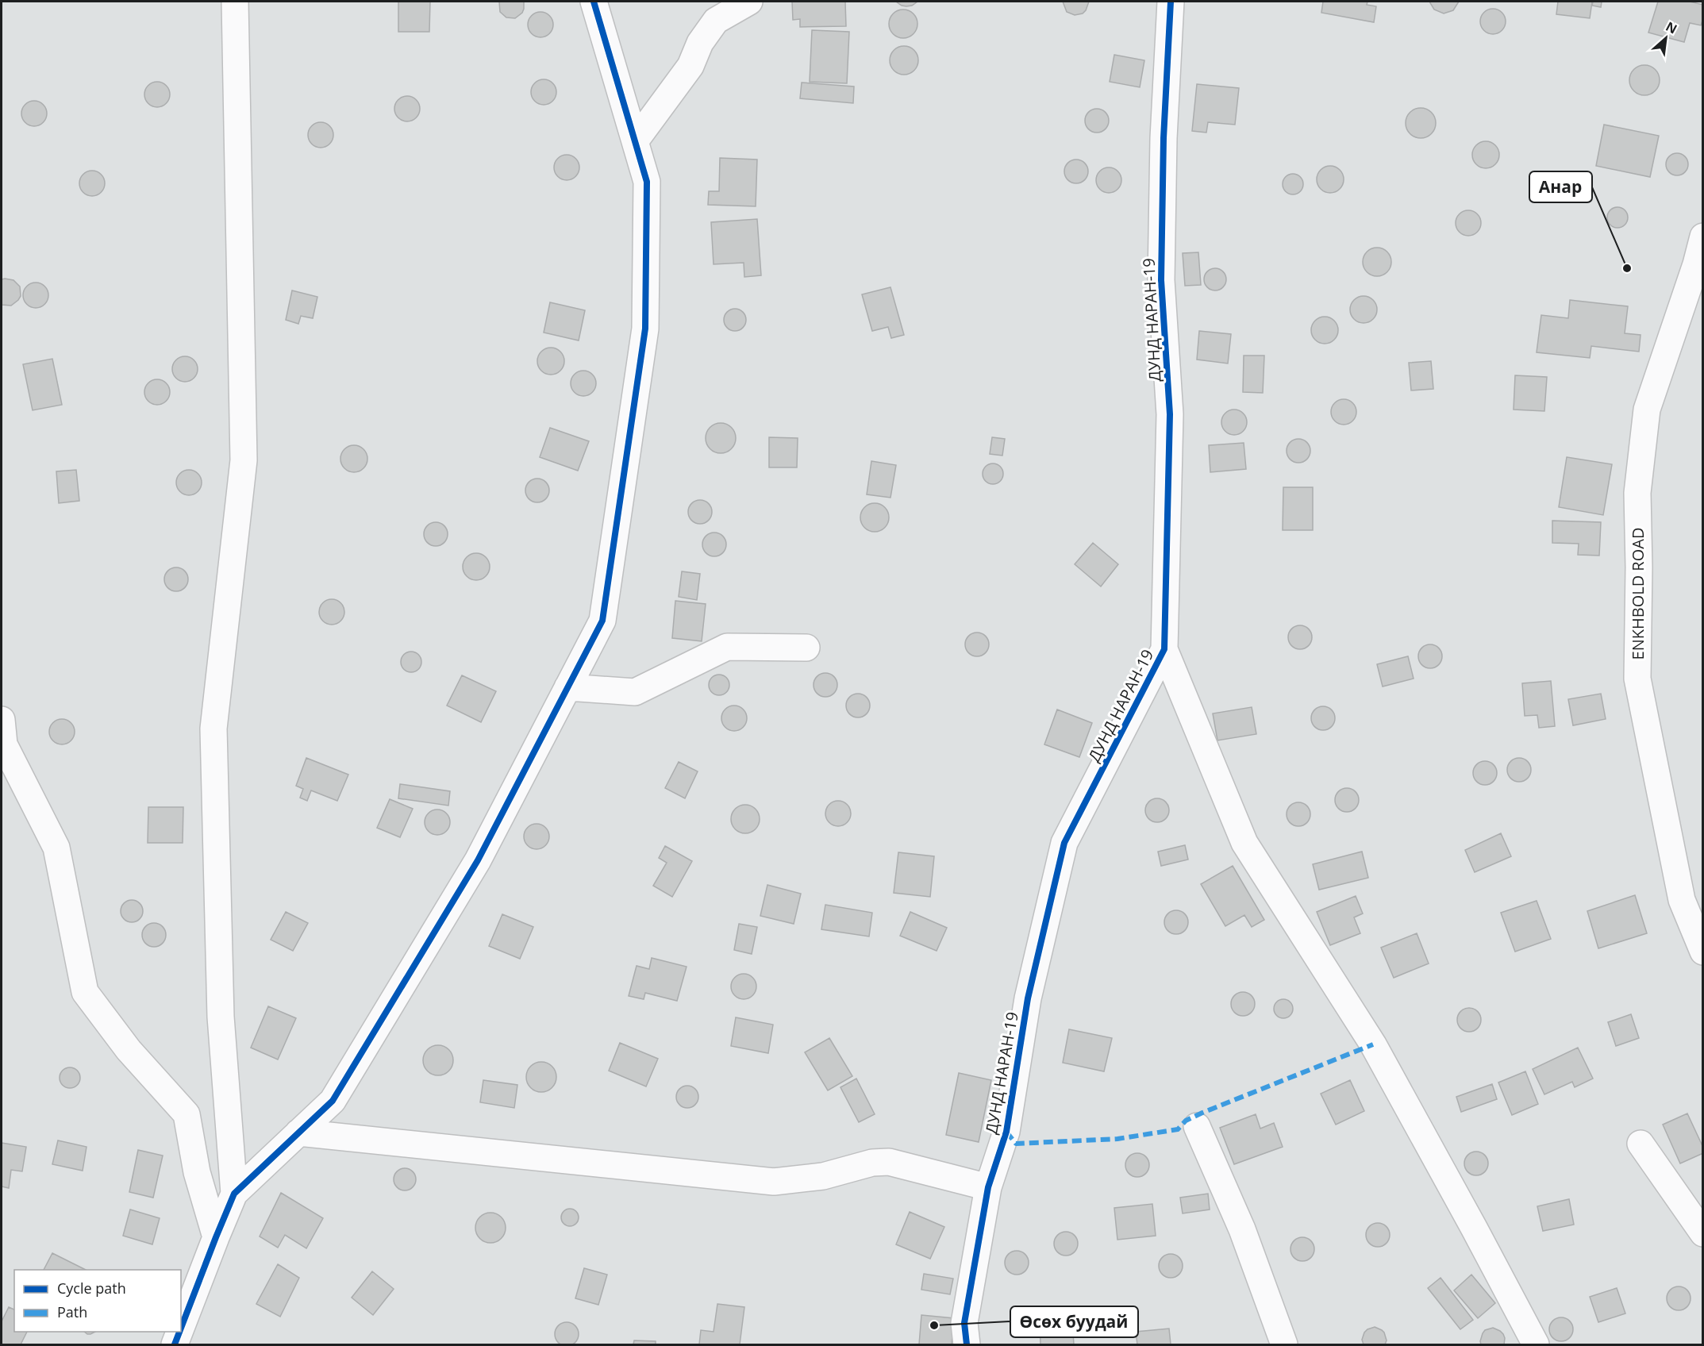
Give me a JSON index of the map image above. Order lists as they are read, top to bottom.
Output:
{
  "streets": {
    "street": ["ДУНД НАРАН-19", "ENKHBOLD ROAD"]
  },
  "places": ["Анар", "Өсөх буудай"],
  "legend": ["Cycle path", "Path"],
  "north": "top right"
}
